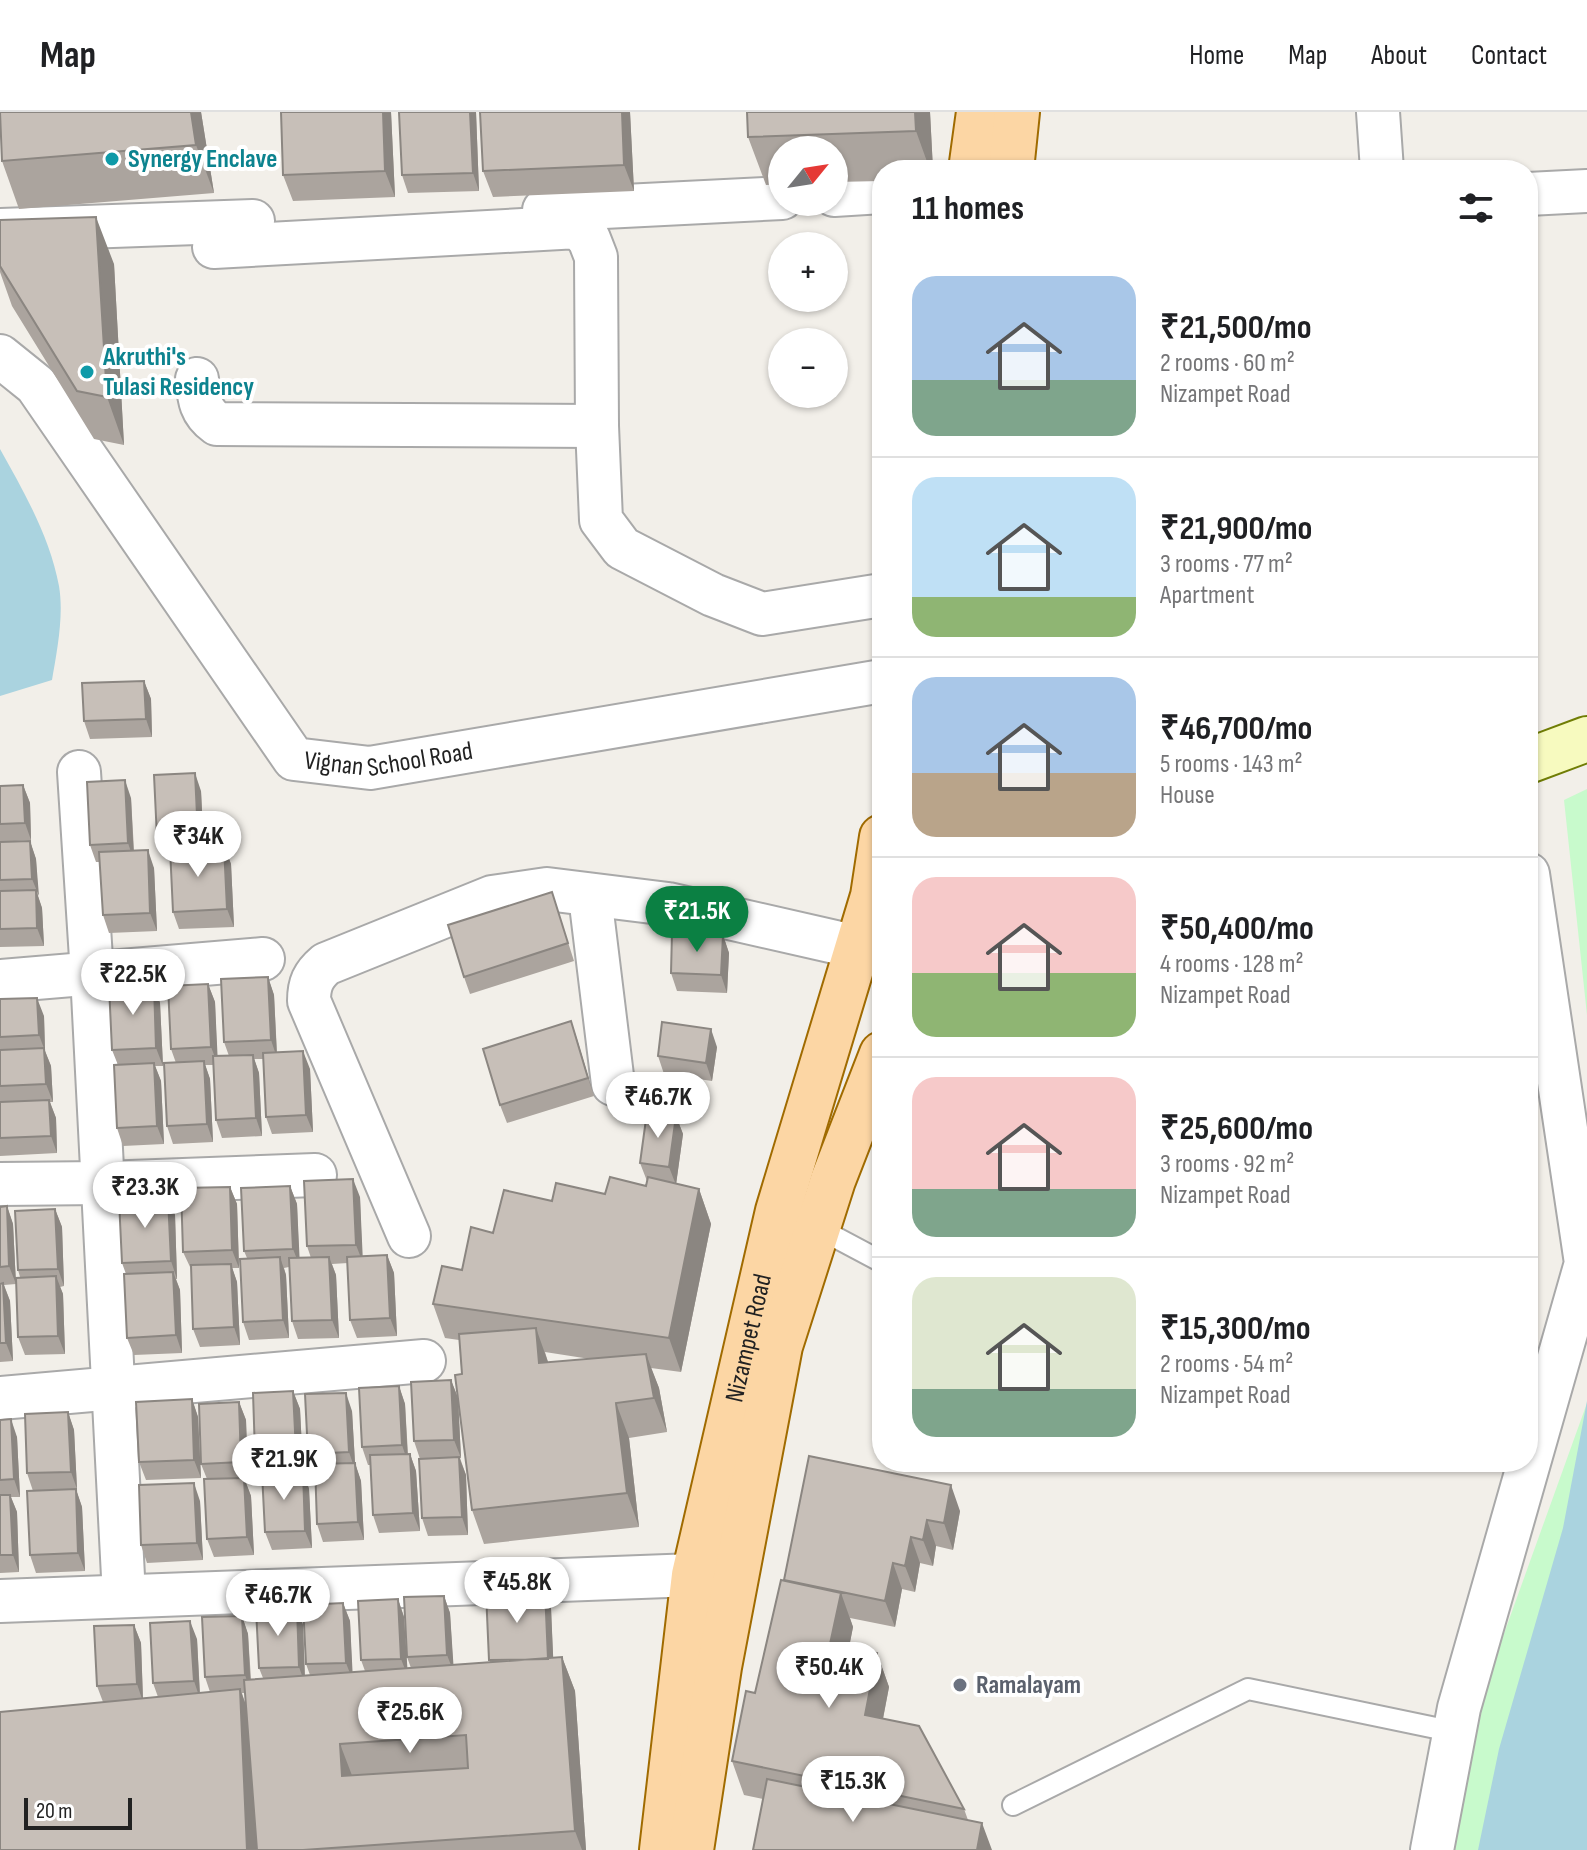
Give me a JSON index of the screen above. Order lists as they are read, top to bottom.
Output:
{
  "streets": {
    "main road": ["Nizampet Road"],
    "street": ["Vignan School Road"]
  },
  "places": ["Synergy Enclave", "Akruthi's Tulasi Residency", "Ramalayam"],
  "scale_bar": "20 m",
  "north": "top right",
  "page": {
    "header": "Map",
    "nav": [
      "Home",
      "Map",
      "About",
      "Contact"
    ],
    "map_buttons": ["+", "−"],
    "heading": "11 homes",
    "list": [
      {
        "name": "₹21,500/mo",
        "note": "2 rooms · 60 m² · Nizampet Road"
      },
      {
        "name": "₹21,900/mo",
        "note": "3 rooms · 77 m² · Apartment"
      },
      {
        "name": "₹46,700/mo",
        "note": "5 rooms · 143 m² · House"
      },
      {
        "name": "₹50,400/mo",
        "note": "4 rooms · 128 m² · Nizampet Road"
      },
      {
        "name": "₹25,600/mo",
        "note": "3 rooms · 92 m² · Nizampet Road"
      },
      {
        "name": "₹15,300/mo",
        "note": "2 rooms · 54 m² · Nizampet Road"
      }
    ],
    "price": [
      "₹34K",
      "₹21.5K",
      "₹22.5K",
      "₹46.7K",
      "₹23.3K",
      "₹21.9K",
      "₹45.8K",
      "₹46.7K",
      "₹50.4K",
      "₹25.6K",
      "₹15.3K"
    ],
    "scale": "20 m"
  }
}
